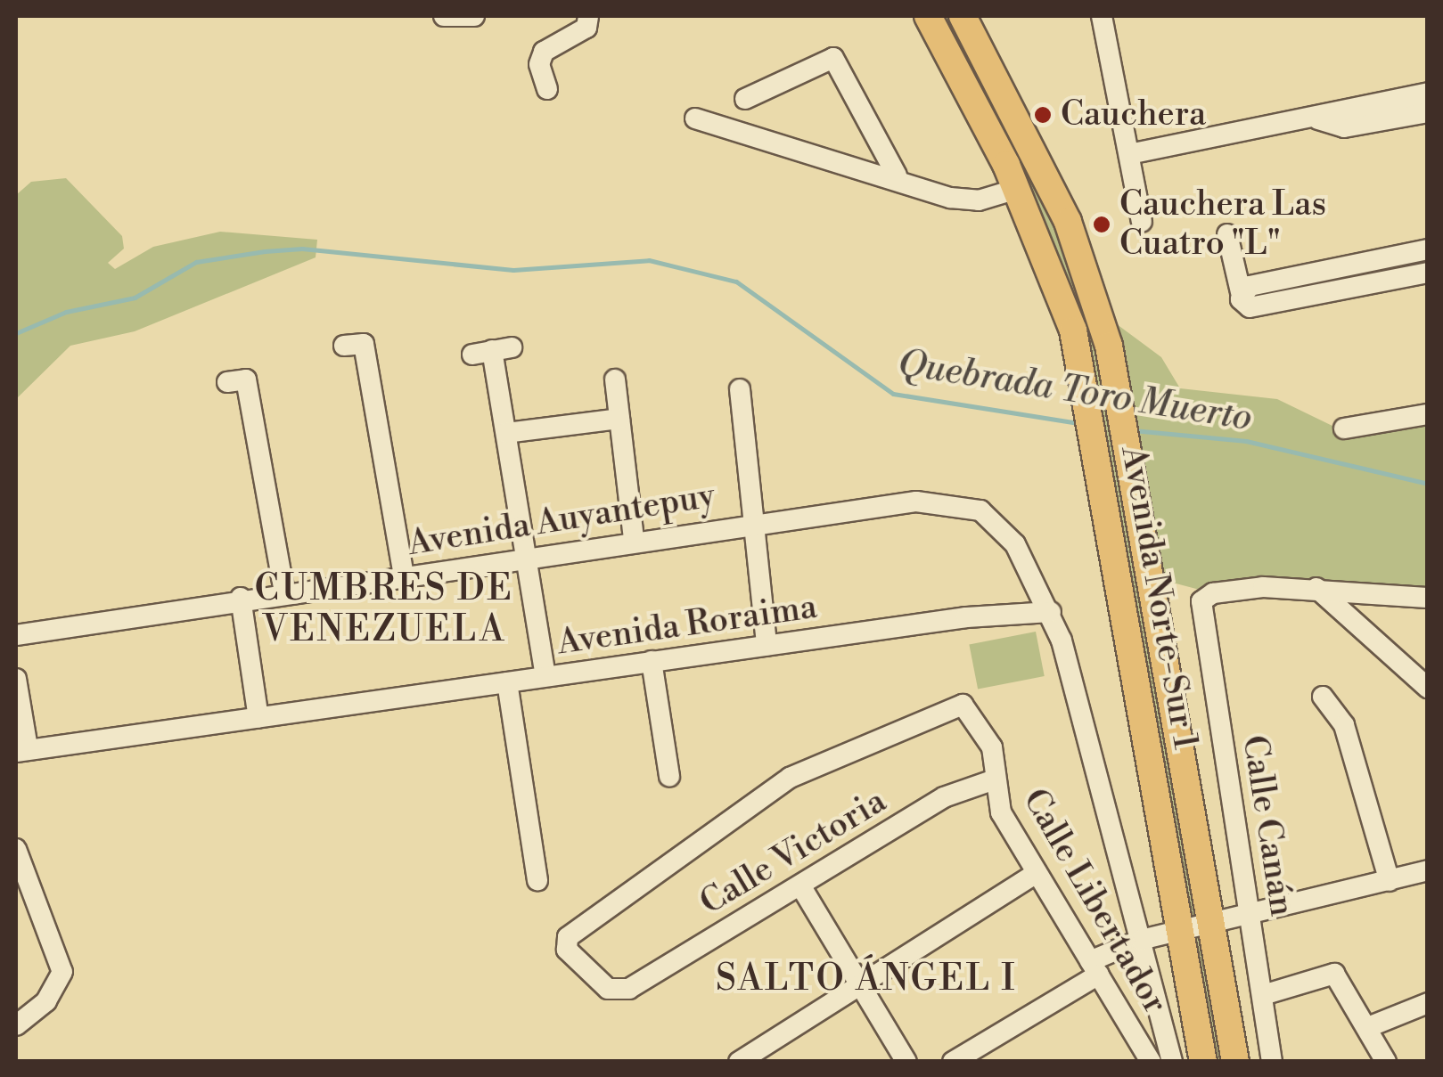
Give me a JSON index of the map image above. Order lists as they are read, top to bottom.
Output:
{
  "streets": {
    "main road": ["Avenida Norte-Sur 1"],
    "street": [
      "Avenida Auyantepuy",
      "Avenida Roraima",
      "Calle Canán",
      "Calle Victoria",
      "Calle Libertador"
    ]
  },
  "crossings": [
    ["Avenida Auyantepuy", "Avenida Roraima"],
    ["Calle Victoria", "Calle Libertador"]
  ],
  "districts": ["CUMBRES DE VENEZUELA", "SALTO ÁNGEL I"],
  "water": ["Quebrada Toro Muerto"],
  "places": ["Cauchera", "Cauchera Las Cuatro \"L\""]
}
